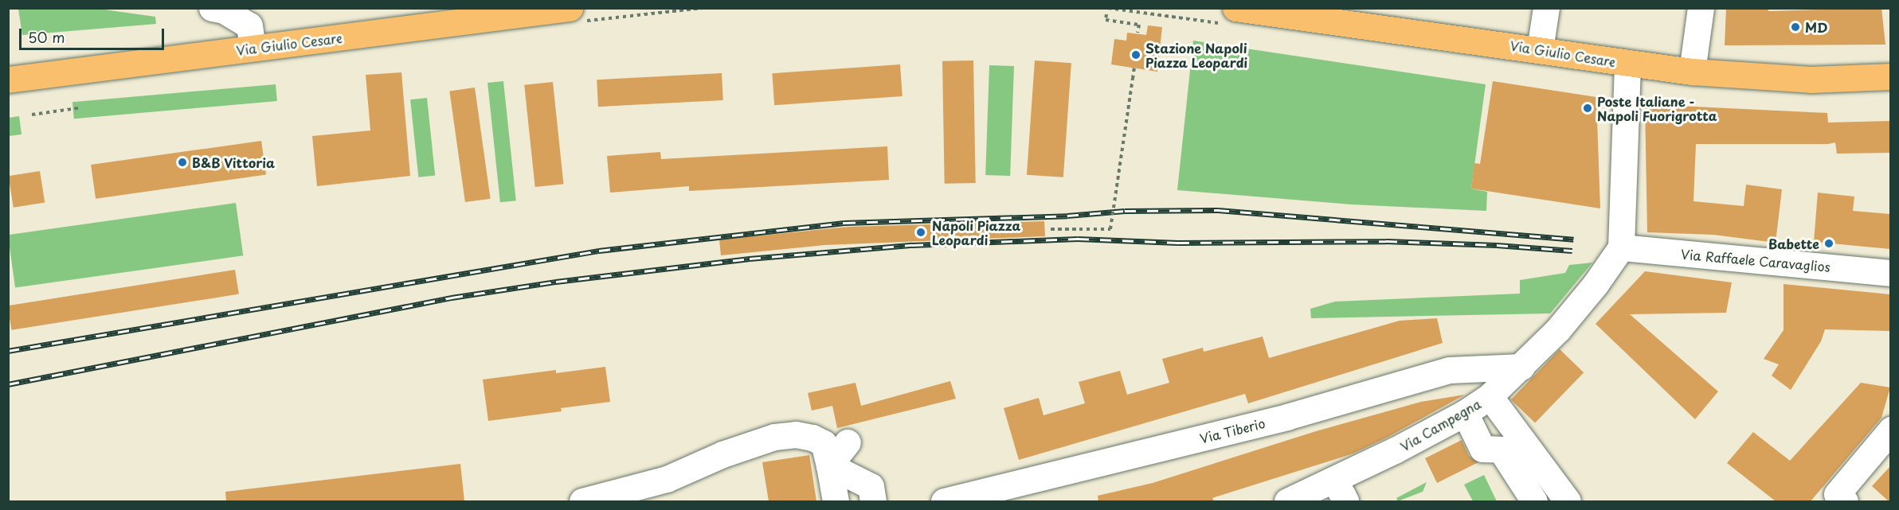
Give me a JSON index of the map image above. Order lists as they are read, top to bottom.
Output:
{
  "streets": {
    "main road": ["Via Giulio Cesare"],
    "street": ["Via Raffaele Caravaglios", "Via Campegna", "Via Tiberio"]
  },
  "crossings": [
    ["Via Raffaele Caravaglios", "Via Campegna"],
    ["Via Campegna", "Via Tiberio"]
  ],
  "places": [
    "MD",
    "Stazione Napoli Piazza Leopardi",
    "Poste Italiane - Napoli Fuorigrotta",
    "B&B Vittoria",
    "Napoli Piazza Leopardi",
    "Babette"
  ],
  "scale_bar": "50 m"
}
